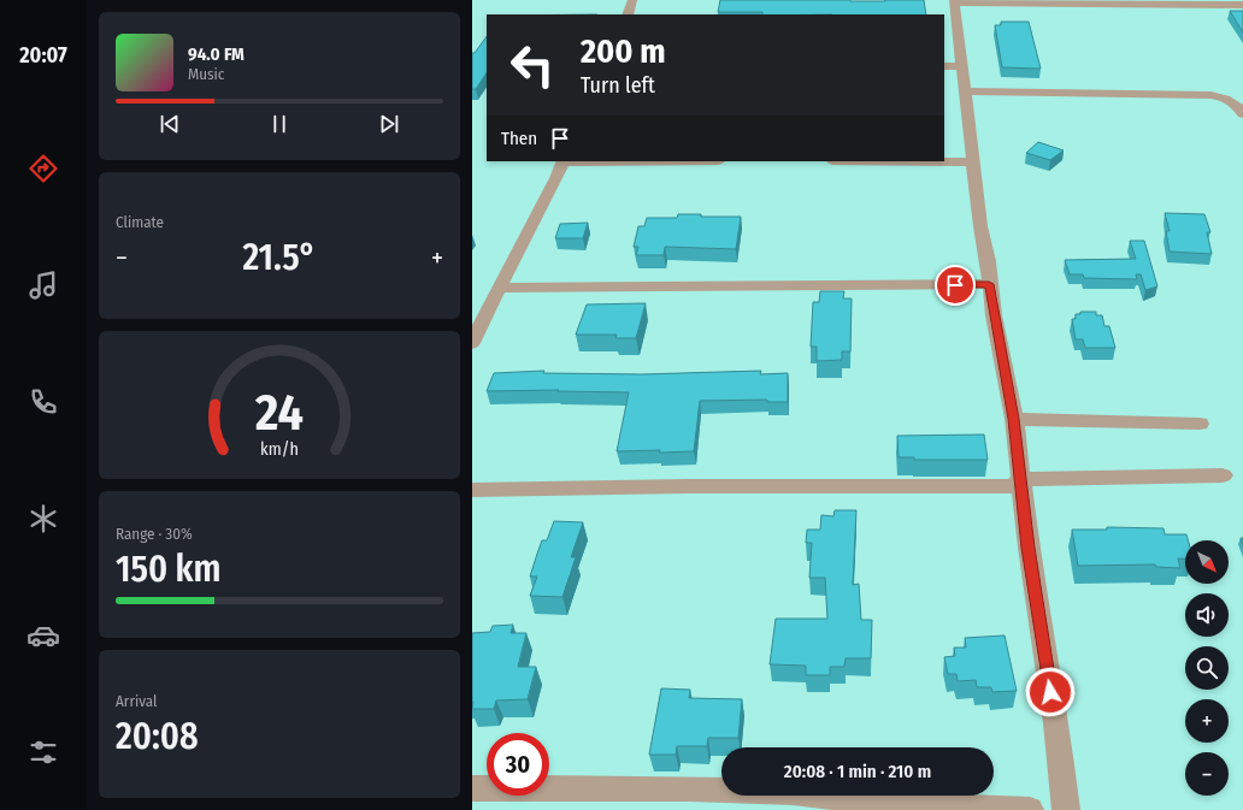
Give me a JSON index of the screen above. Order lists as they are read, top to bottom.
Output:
{
  "north": "bottom right",
  "page": {
    "tabs": "20:07",
    "turn": ["200 m", "Turn left"],
    "song": ["94.0 FM", "Music"],
    "then": "Then",
    "tile": [
      "Climate",
      ["Range · 30%", "150 km"],
      ["Arrival", "20:08"]
    ],
    "heat": ["−", "21.5°", "+"],
    "map_buttons": ["+", "−"],
    "limit": "30",
    "trip": "20:08 · 1 min · 210 m",
    "gauge": ["24", "km/h"]
  }
}
